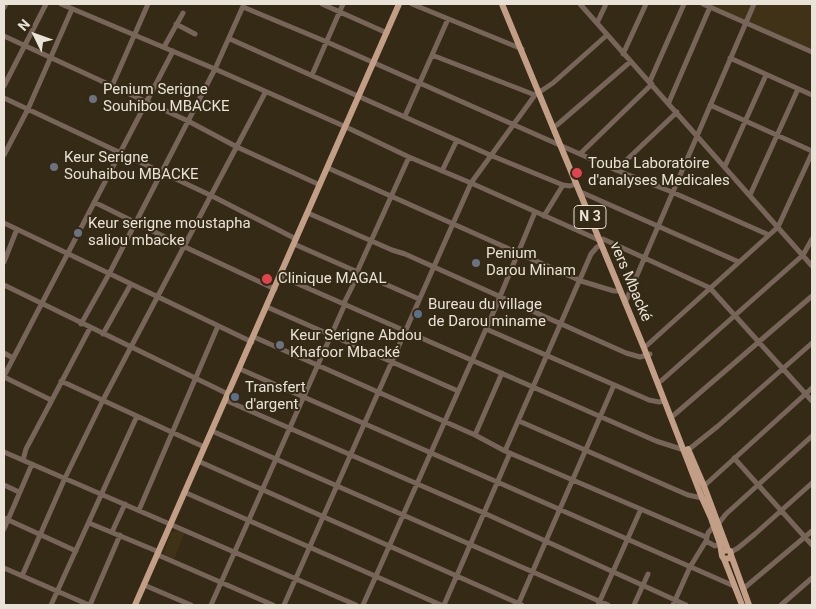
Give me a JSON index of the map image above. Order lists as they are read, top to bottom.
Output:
{
  "streets": {
    "main road": ["N 3", "vers Mbacké"]
  },
  "crossings": [
    ["N 3", "vers Mbacké"]
  ],
  "places": [
    "Penium Serigne Souhibou MBACKE",
    "Keur Serigne Souhaibou MBACKE",
    "Touba Laboratoire d'analyses Medicales",
    "Keur serigne moustapha saliou mbacke",
    "Penium Darou Minam",
    "Clinique MAGAL",
    "Bureau du village de Darou miname",
    "Keur Serigne Abdou Khafoor Mbacké",
    "Transfert d'argent"
  ],
  "north": "top left"
}
